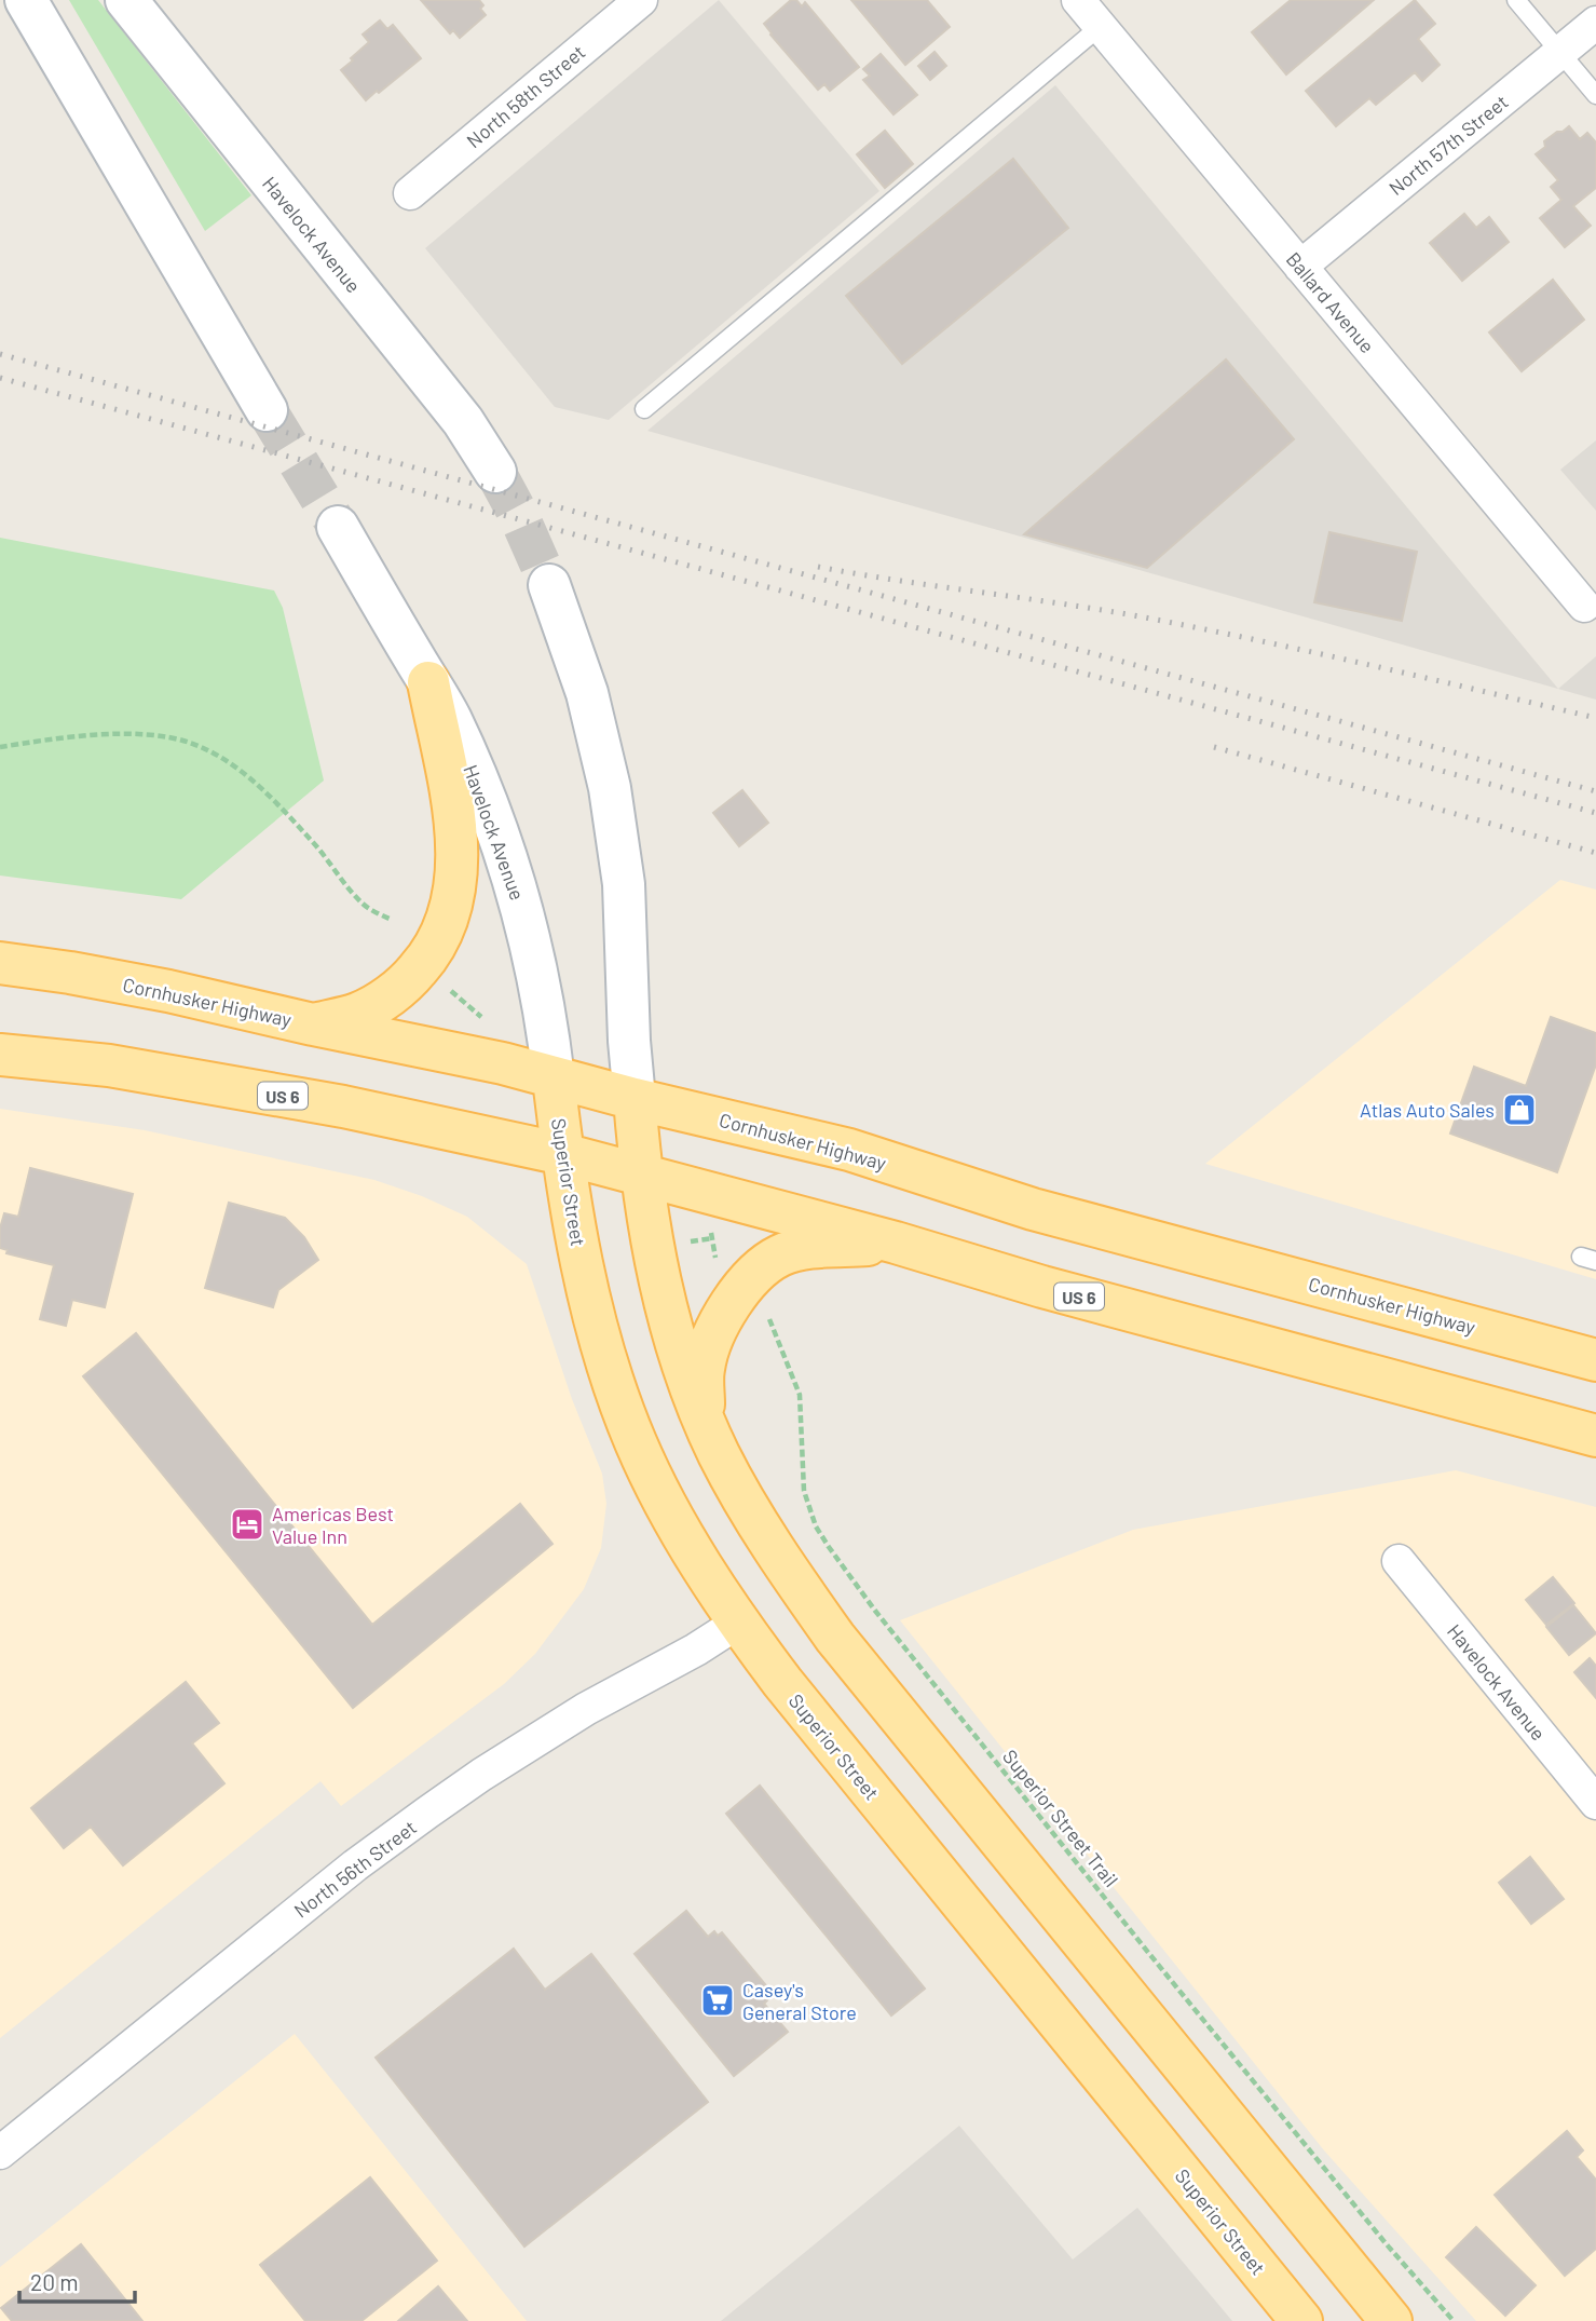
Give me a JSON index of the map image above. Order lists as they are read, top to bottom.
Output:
{
  "streets": {
    "main road": [
      "Havelock Avenue",
      "Cornhusker Highway",
      "US 6",
      "Superior Street"
    ],
    "street": [
      "North 58th Street",
      "North 57th Street",
      "Ballard Avenue",
      "North 56th Street"
    ],
    "path": ["Superior Street Trail"]
  },
  "crossings": [
    ["North 57th Street", "Ballard Avenue"],
    ["Havelock Avenue", "Cornhusker Highway"],
    ["Havelock Avenue", "Superior Street"],
    ["Cornhusker Highway", "Superior Street"],
    ["US 6", "Superior Street"],
    ["Superior Street", "North 56th Street"]
  ],
  "places": {
    "shop": ["Atlas Auto Sales"],
    "hotel": ["Americas Best Value Inn"],
    "supermarket": ["Casey's General Store"]
  },
  "scale_bar": "20 m"
}
